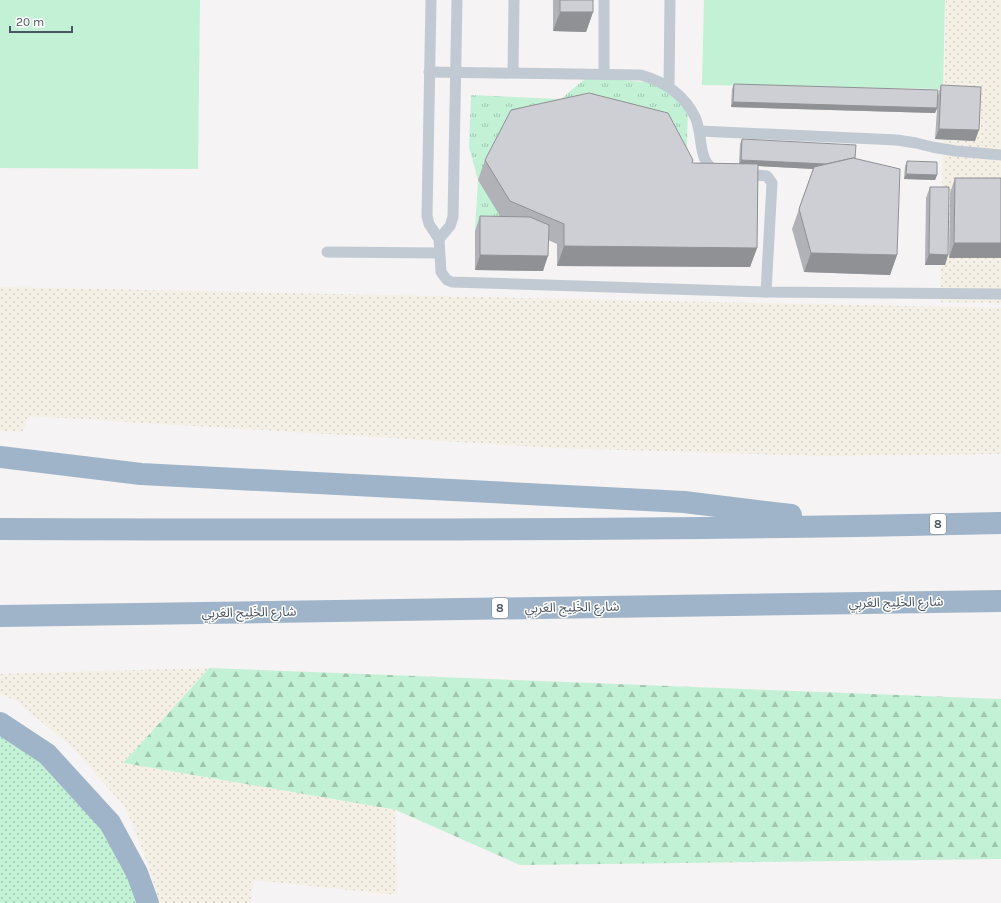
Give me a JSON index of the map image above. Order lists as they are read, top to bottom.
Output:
{
  "streets": {
    "highway": ["8", "شارع الخَلِيج العَربِي"]
  },
  "scale_bar": "20 m"
}
